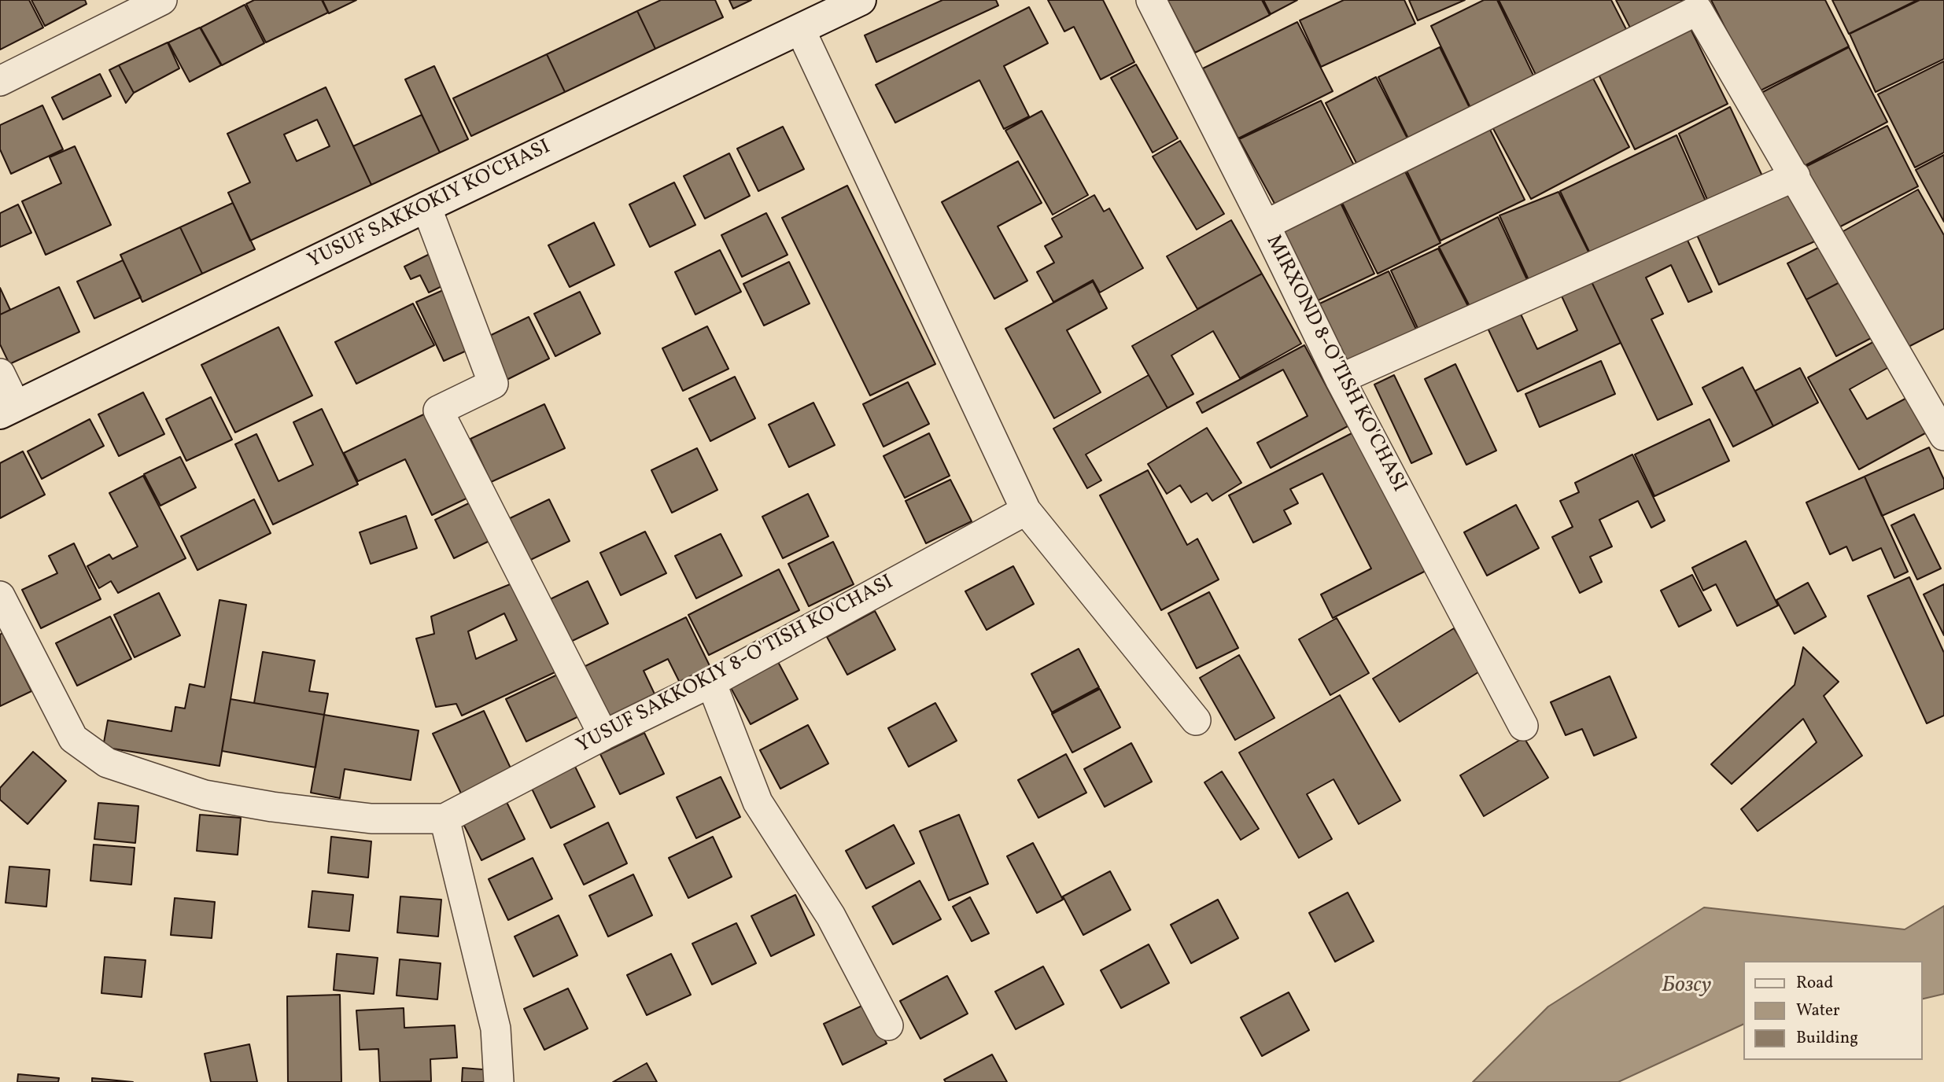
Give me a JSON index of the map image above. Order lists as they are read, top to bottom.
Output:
{
  "streets": {
    "main road": ["YUSUF SAKKOKIY KO'CHASI"],
    "street": ["MIRXOND 8-O'TISH KO'CHASI", "YUSUF SAKKOKIY 8-O'TISH KO'CHASI"]
  },
  "water": ["Бозсу"],
  "legend": ["Road", "Water", "Building"]
}
